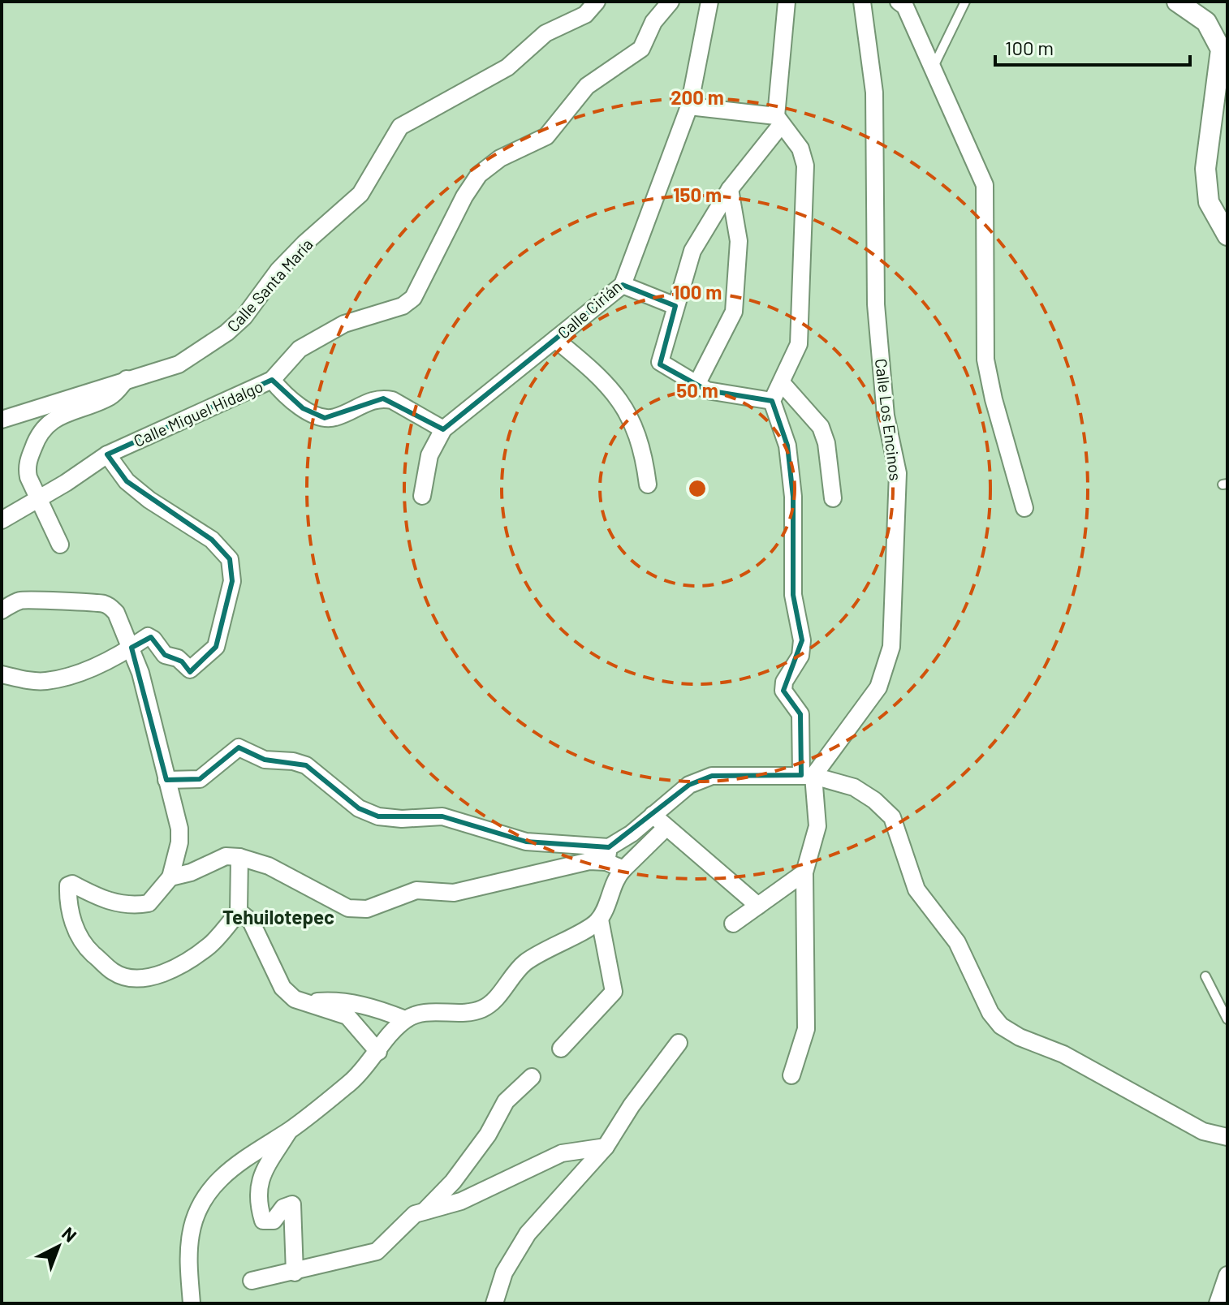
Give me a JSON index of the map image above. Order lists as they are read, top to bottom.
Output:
{
  "streets": {
    "street": [
      "Calle Santa María",
      "Calle Cirián",
      "Calle Miguel Hidalgo",
      "Calle Los Encinos"
    ]
  },
  "crossings": [
    ["Calle Santa María", "Calle Miguel Hidalgo"]
  ],
  "districts": ["Tehuilotepec"],
  "scale_bar": "100 m",
  "north": "top right",
  "rings": [
    "200 m",
    "150 m",
    "100 m",
    "50 m"
  ]
}
